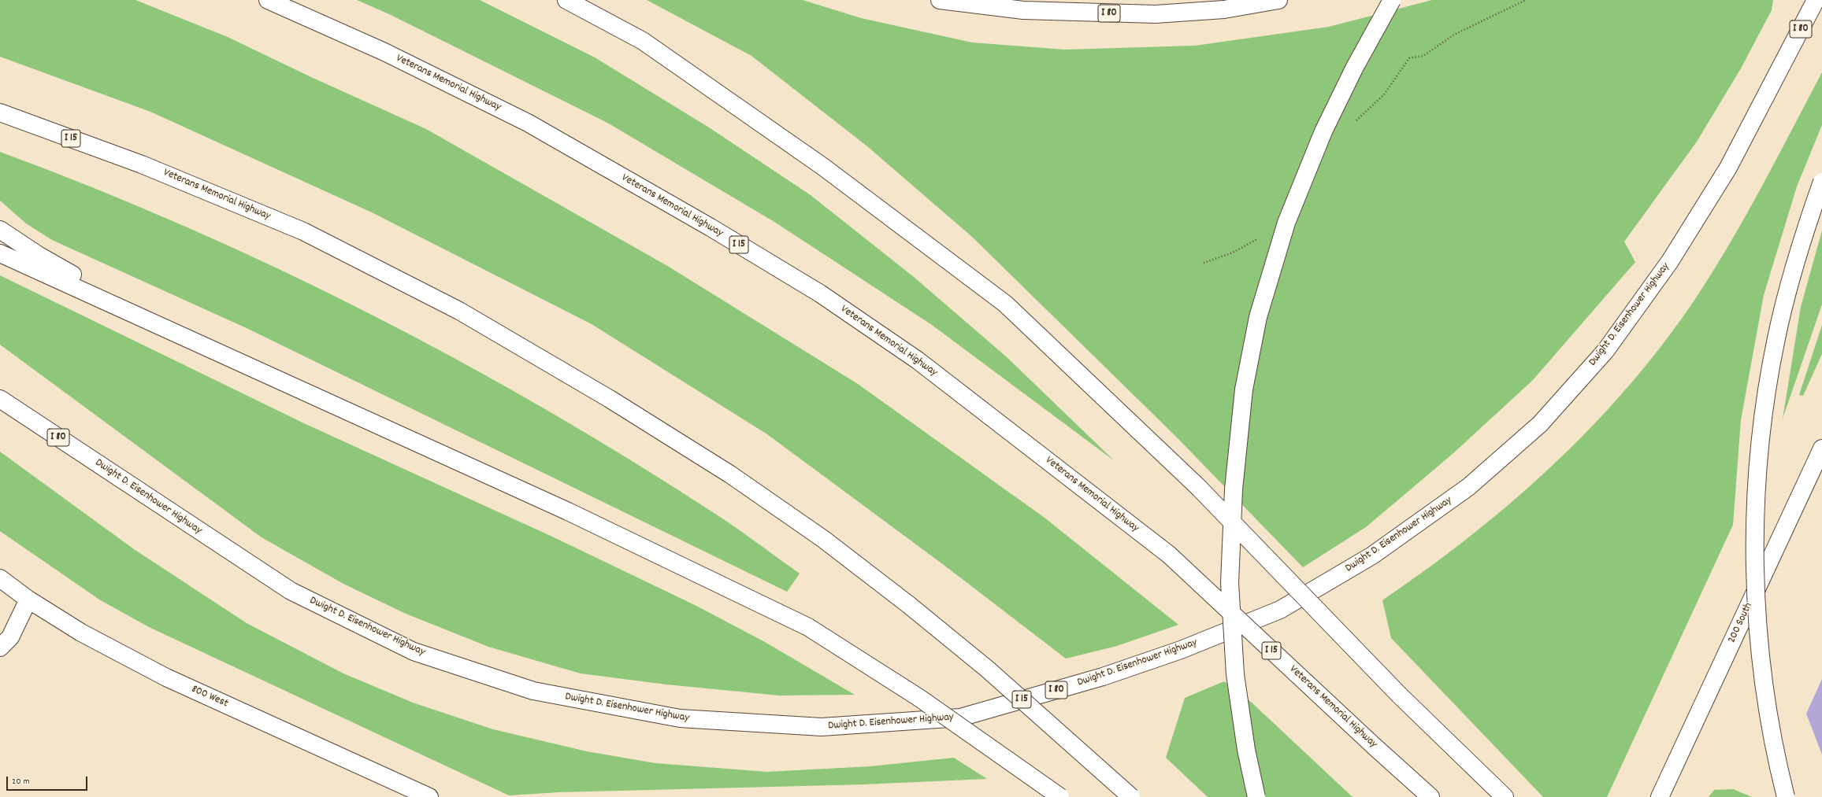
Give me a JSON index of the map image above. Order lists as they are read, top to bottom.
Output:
{
  "streets": {
    "main road": [
      "I 80",
      "Veterans Memorial Highway",
      "I 15",
      "Dwight D. Eisenhower Highway",
      "200 South",
      "800 West"
    ]
  },
  "scale_bar": "20 m"
}
